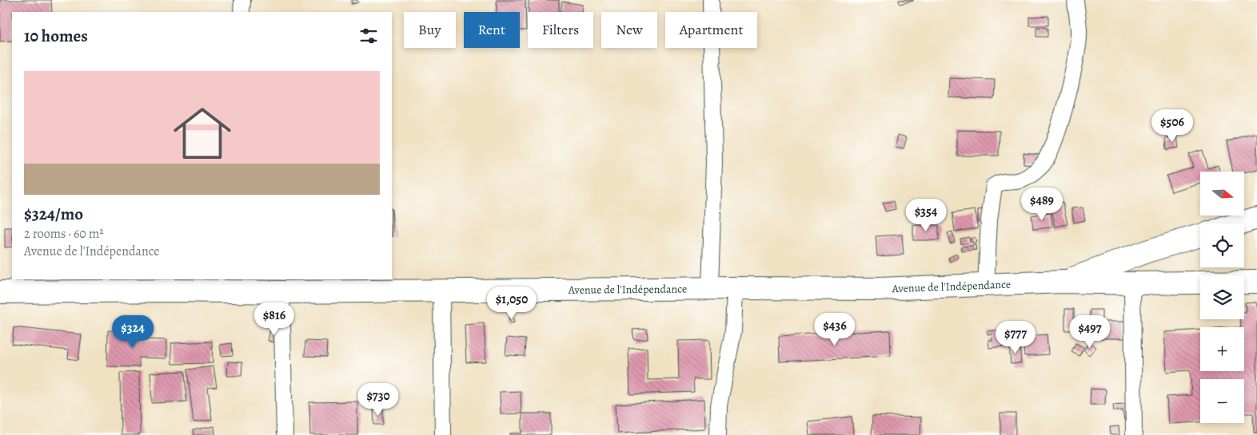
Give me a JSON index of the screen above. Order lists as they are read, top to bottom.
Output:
{
  "streets": {
    "main road": ["Avenue de l'Indépendance"]
  },
  "north": "right",
  "page": {
    "chip": [
      "Buy",
      "Rent",
      "Filters",
      "New",
      "Apartment"
    ],
    "heading": "10 homes",
    "list": [
      {
        "name": "$324/mo",
        "note": "2 rooms · 60 m² · Avenue de l'Indépendance"
      }
    ],
    "price": [
      "$506",
      "$489",
      "$354",
      "$1,050",
      "$816",
      "$436",
      "$324",
      "$497",
      "$777",
      "$730"
    ],
    "map_buttons": ["+", "−"]
  }
}
